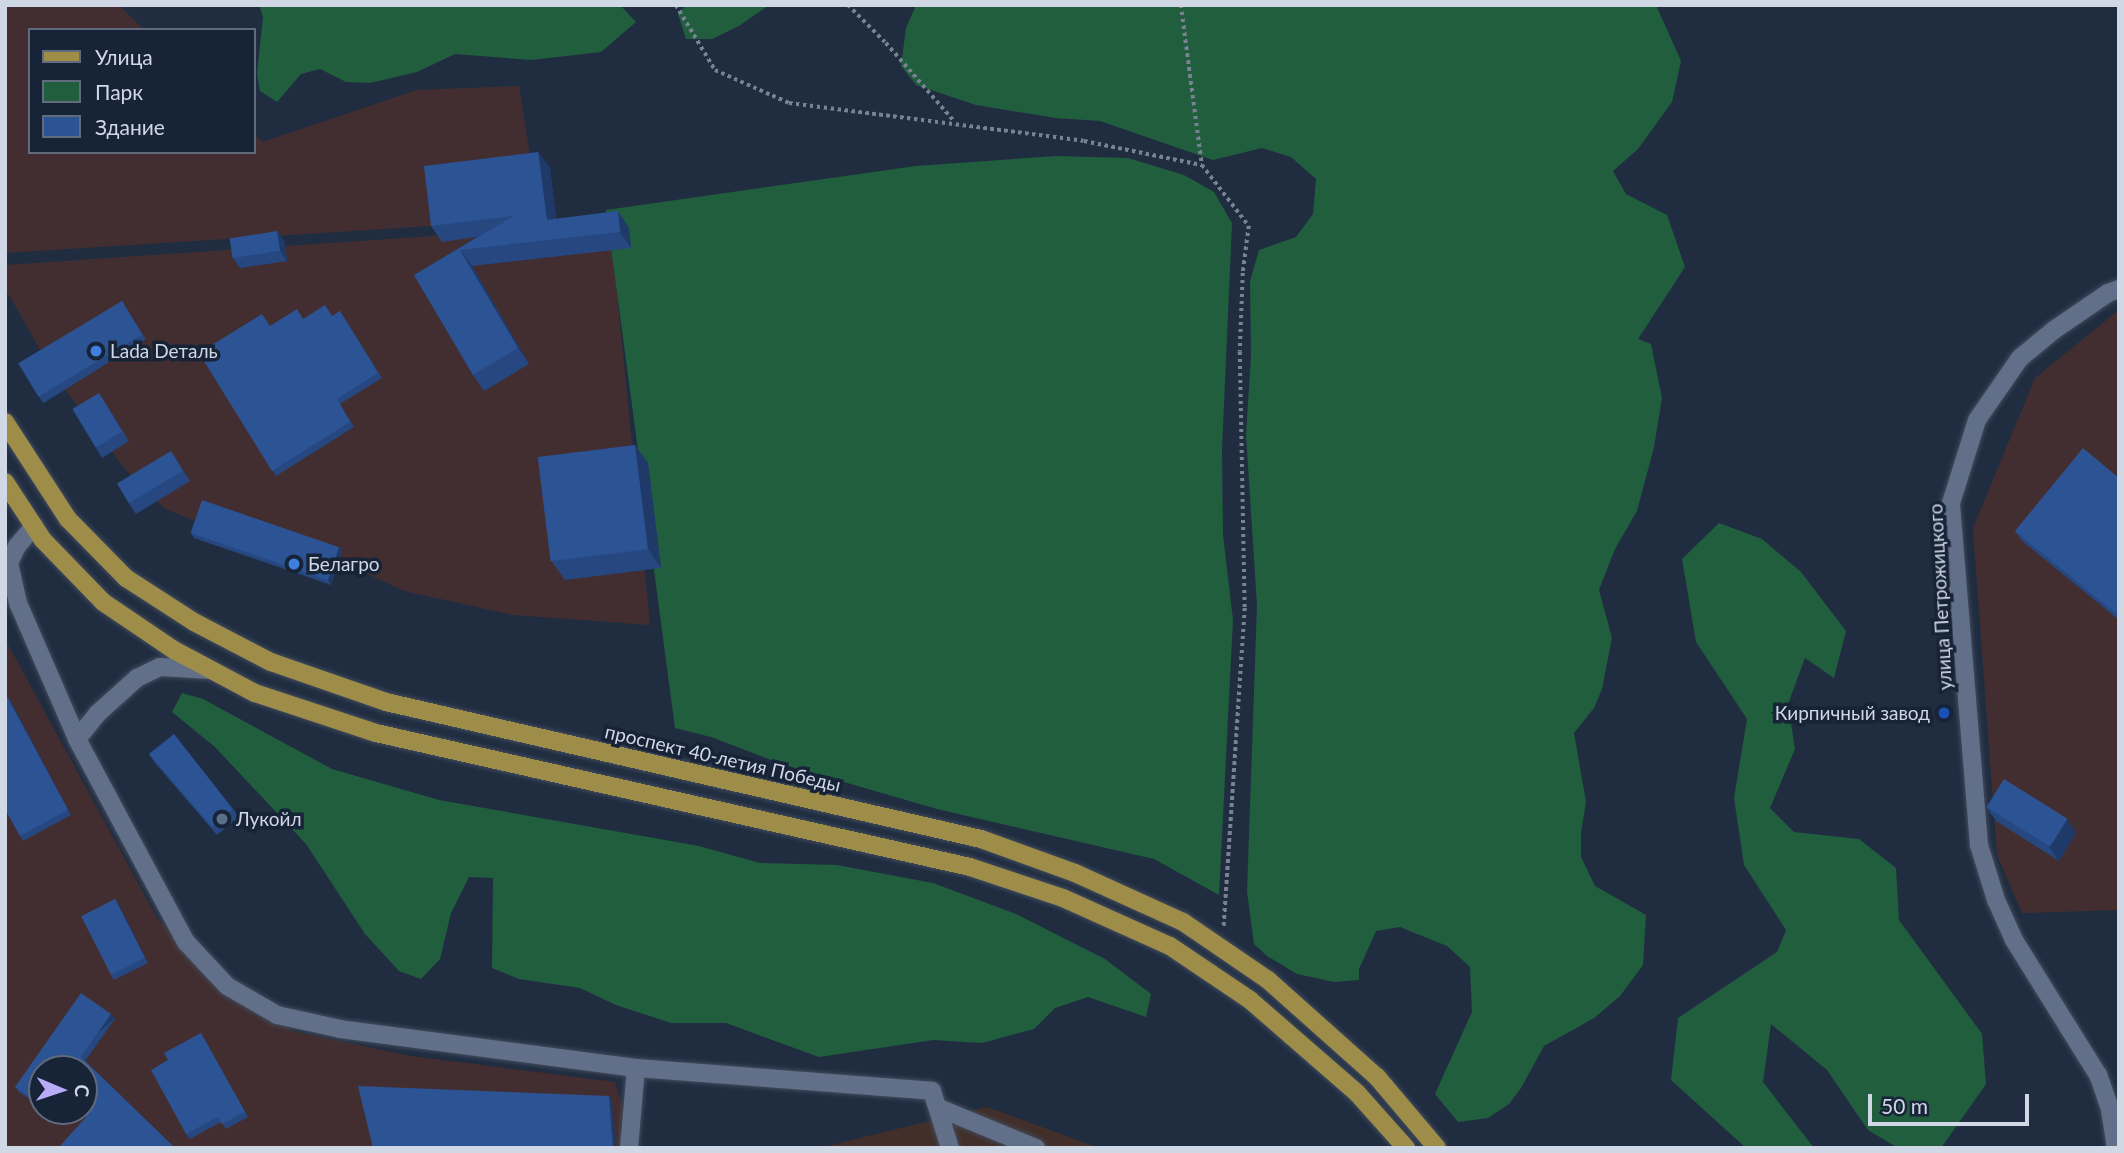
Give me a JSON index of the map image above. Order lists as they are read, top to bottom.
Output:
{
  "streets": {
    "main road": ["проспект 40-летия Победы"],
    "street": ["улица Петрожицкого"]
  },
  "places": [
    "Lada Dеталь",
    "Белагро",
    "Кирпичный завод",
    "Лукойл"
  ],
  "legend": ["Улица", "Парк", "Здание"],
  "scale_bar": "50 m",
  "north": "right"
}
